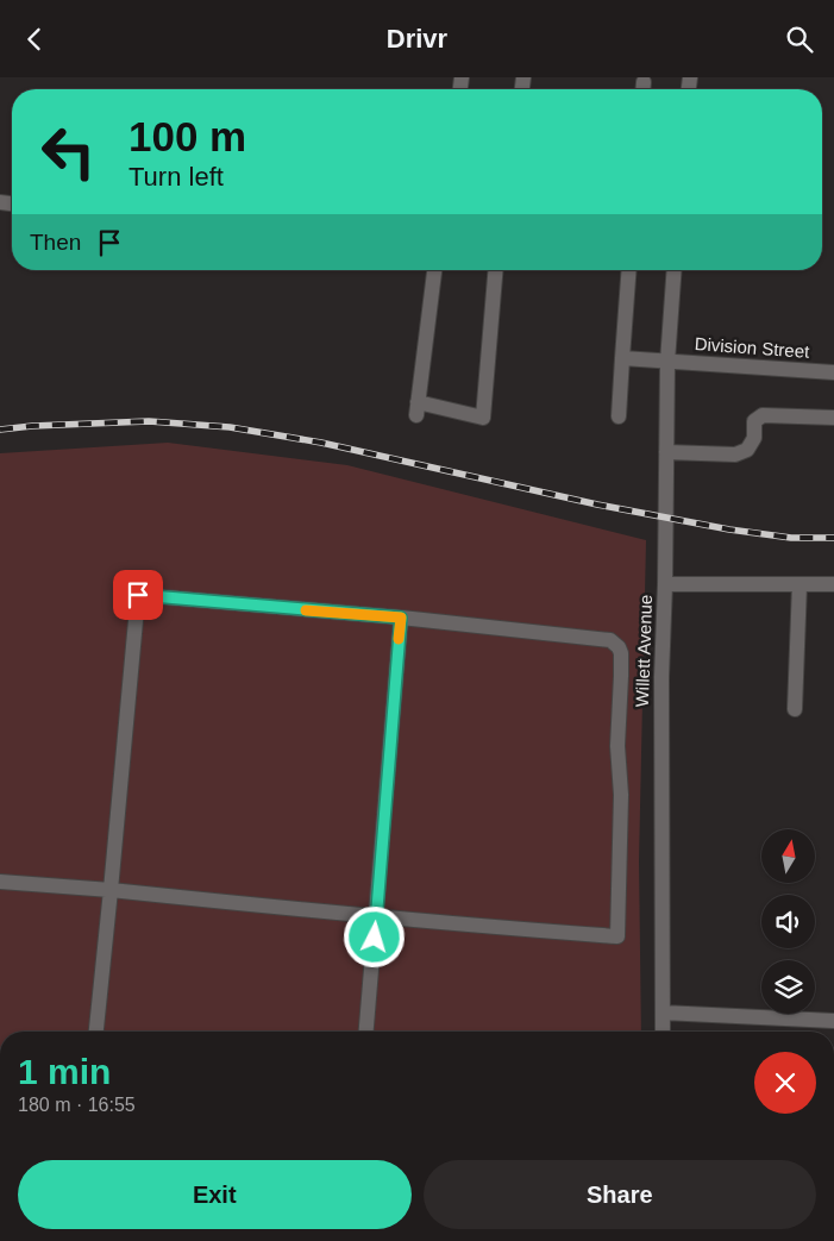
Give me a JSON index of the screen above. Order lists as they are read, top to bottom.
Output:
{
  "streets": {
    "street": ["Division Street", "Willett Avenue"]
  },
  "crossings": [
    ["Division Street", "Willett Avenue"]
  ],
  "north": "top",
  "page": {
    "header": "Drivr",
    "turn": ["100 m", "Turn left"],
    "then": "Then",
    "heading": ["1 min", "180 m · 16:55"],
    "buttons": ["Exit", "Share"]
  }
}
